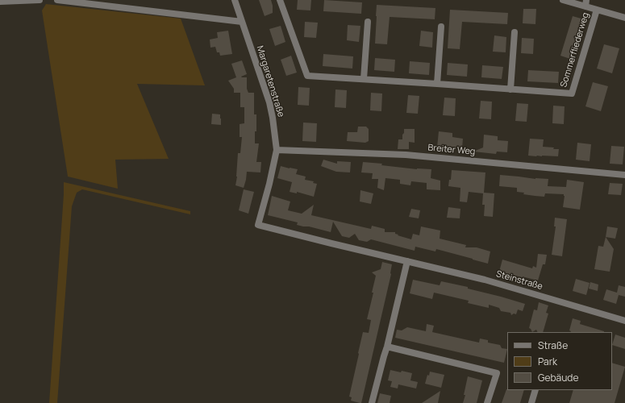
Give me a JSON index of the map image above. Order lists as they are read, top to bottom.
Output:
{
  "streets": {
    "street": [
      "Sommerfliederweg",
      "Margaretenstraße",
      "Breiter Weg",
      "Steinstraße"
    ]
  },
  "crossings": [
    ["Margaretenstraße", "Breiter Weg"],
    ["Margaretenstraße", "Steinstraße"]
  ],
  "legend": ["Straße", "Park", "Gebäude"]
}
